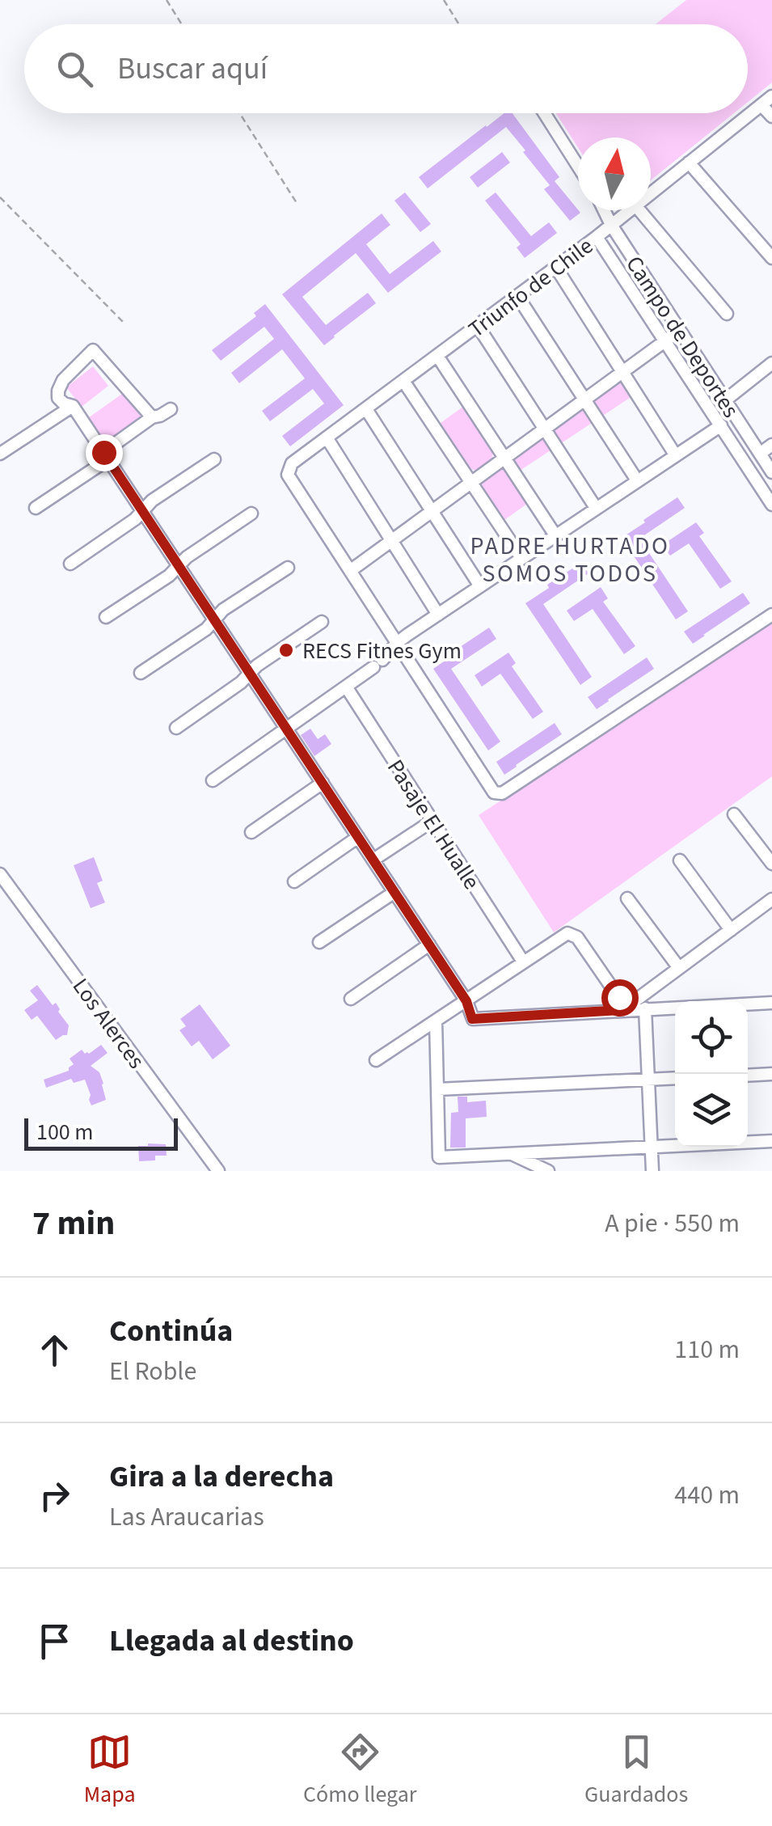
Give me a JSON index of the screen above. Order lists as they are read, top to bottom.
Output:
{
  "streets": {
    "street": [
      "Triunfo de Chile",
      "Campo de Deportes",
      "Pasaje El Hualle",
      "Los Alerces"
    ]
  },
  "crossings": [
    ["Triunfo de Chile", "Campo de Deportes"]
  ],
  "districts": ["PADRE HURTADO SOMOS TODOS"],
  "places": ["RECS Fitnes Gym"],
  "scale_bar": "100 m",
  "north": "top",
  "page": {
    "search": "Buscar aquí",
    "scale": "100 m",
    "heading": ["7 min", "A pie · 550 m"],
    "list": [
      ["Continúa", "El Roble", "110 m"],
      ["Gira a la derecha", "Las Araucarias", "440 m"],
      "Llegada al destino"
    ],
    "nav": ["Mapa", "Cómo llegar", "Guardados"]
  }
}
